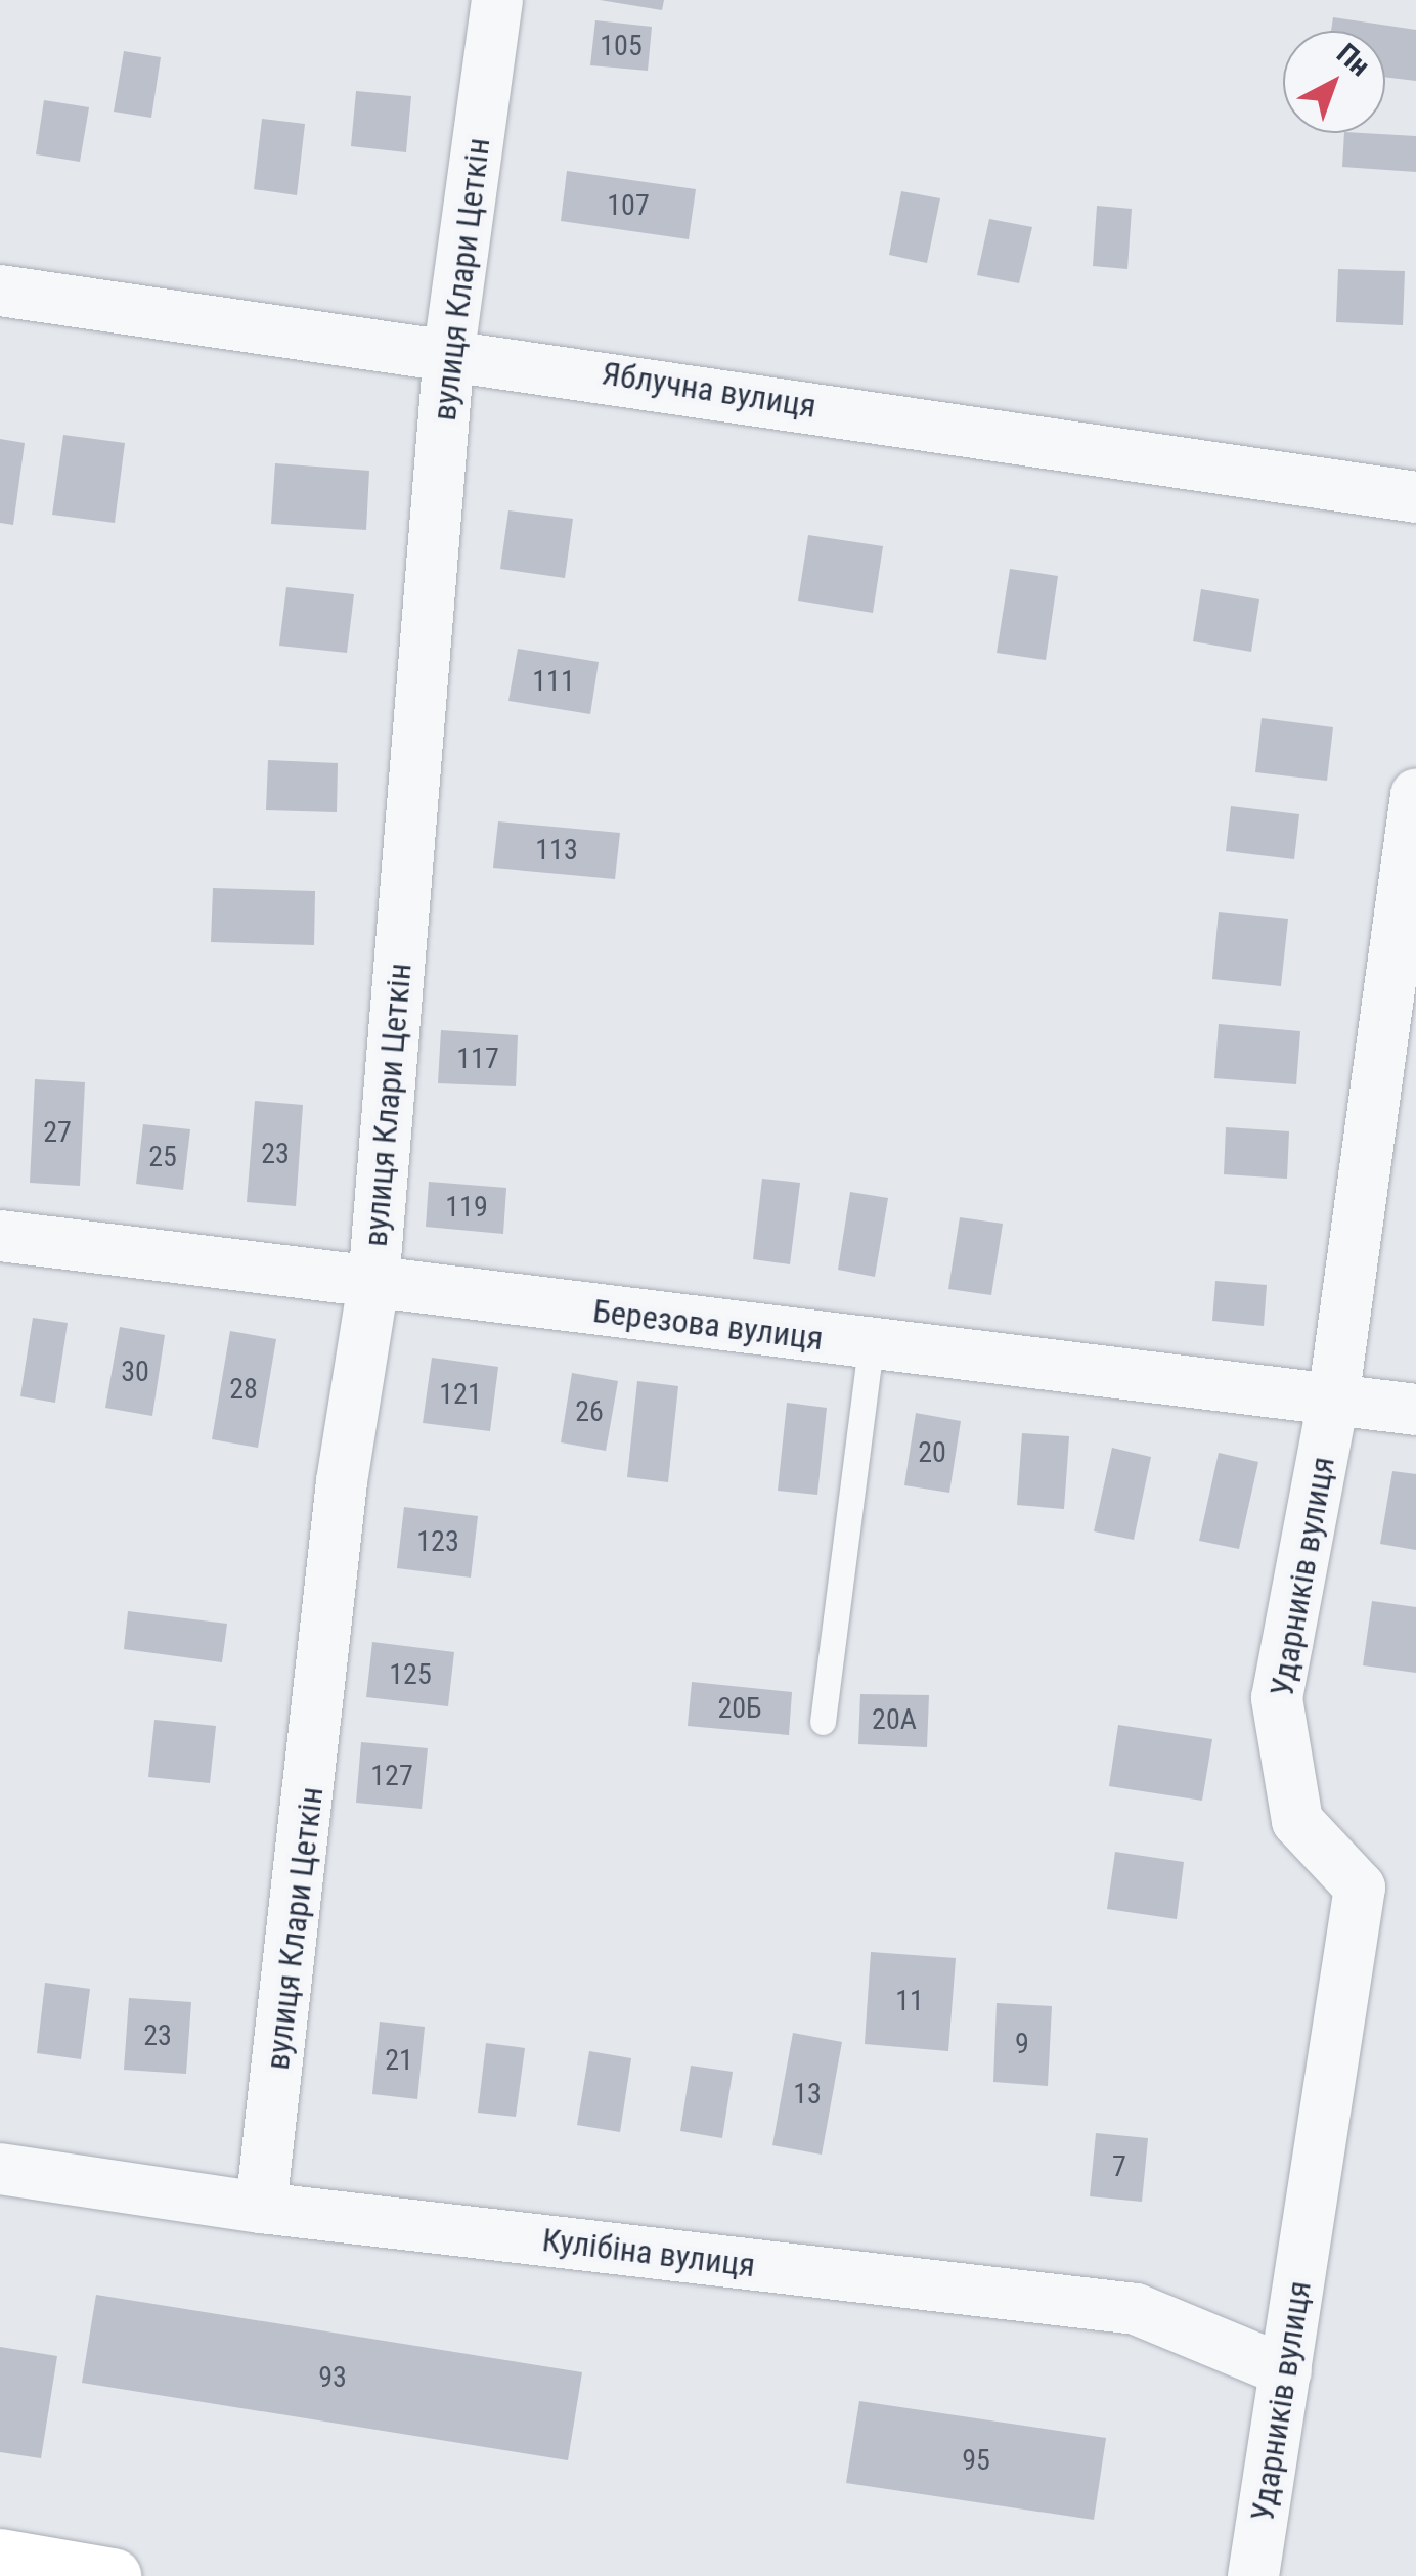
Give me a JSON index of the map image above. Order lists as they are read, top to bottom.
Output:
{
  "streets": {
    "street": [
      "вулиця Клари Цеткін",
      "Яблучна вулиця",
      "Березова вулиця",
      "Ударників вулиця",
      "Кулібіна вулиця"
    ]
  },
  "crossings": [
    ["вулиця Клари Цеткін", "Яблучна вулиця"],
    ["вулиця Клари Цеткін", "Березова вулиця"],
    ["вулиця Клари Цеткін", "Кулібіна вулиця"],
    ["Березова вулиця", "Ударників вулиця"],
    ["Ударників вулиця", "Кулібіна вулиця"]
  ],
  "house_numbers": [
    "105",
    "107",
    "111",
    "113",
    "117",
    "27",
    "23",
    "25",
    "119",
    "30",
    "28",
    "121",
    "26",
    "20",
    "123",
    "125",
    "20Б",
    "20А",
    "127",
    "11",
    "23",
    "9",
    "21",
    "13",
    "7",
    "93",
    "95"
  ],
  "north": "top right"
}
